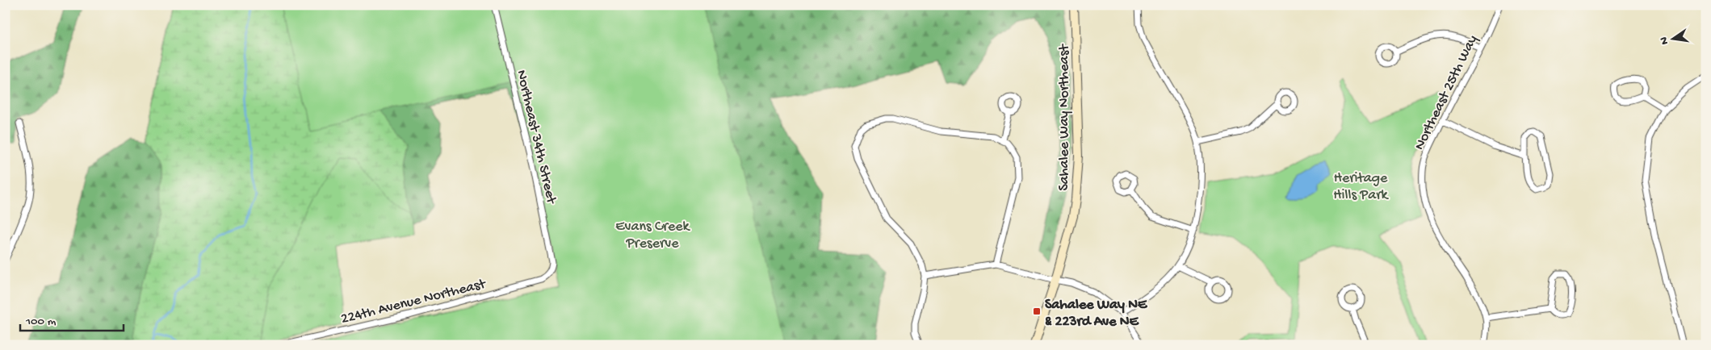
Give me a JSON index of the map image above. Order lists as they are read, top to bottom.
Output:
{
  "streets": {
    "main road": ["Sahalee Way Northeast"],
    "street": ["Northeast 25th Way", "Northeast 34th Street", "224th Avenue Northeast"]
  },
  "crossings": [
    ["Northeast 34th Street", "224th Avenue Northeast"]
  ],
  "parks": ["Heritage Hills Park", "Evans Creek Preserve"],
  "places": {
    "transit": ["Sahalee Way NE & 223rd Ave NE"]
  },
  "scale_bar": "100 m",
  "north": "left"
}
